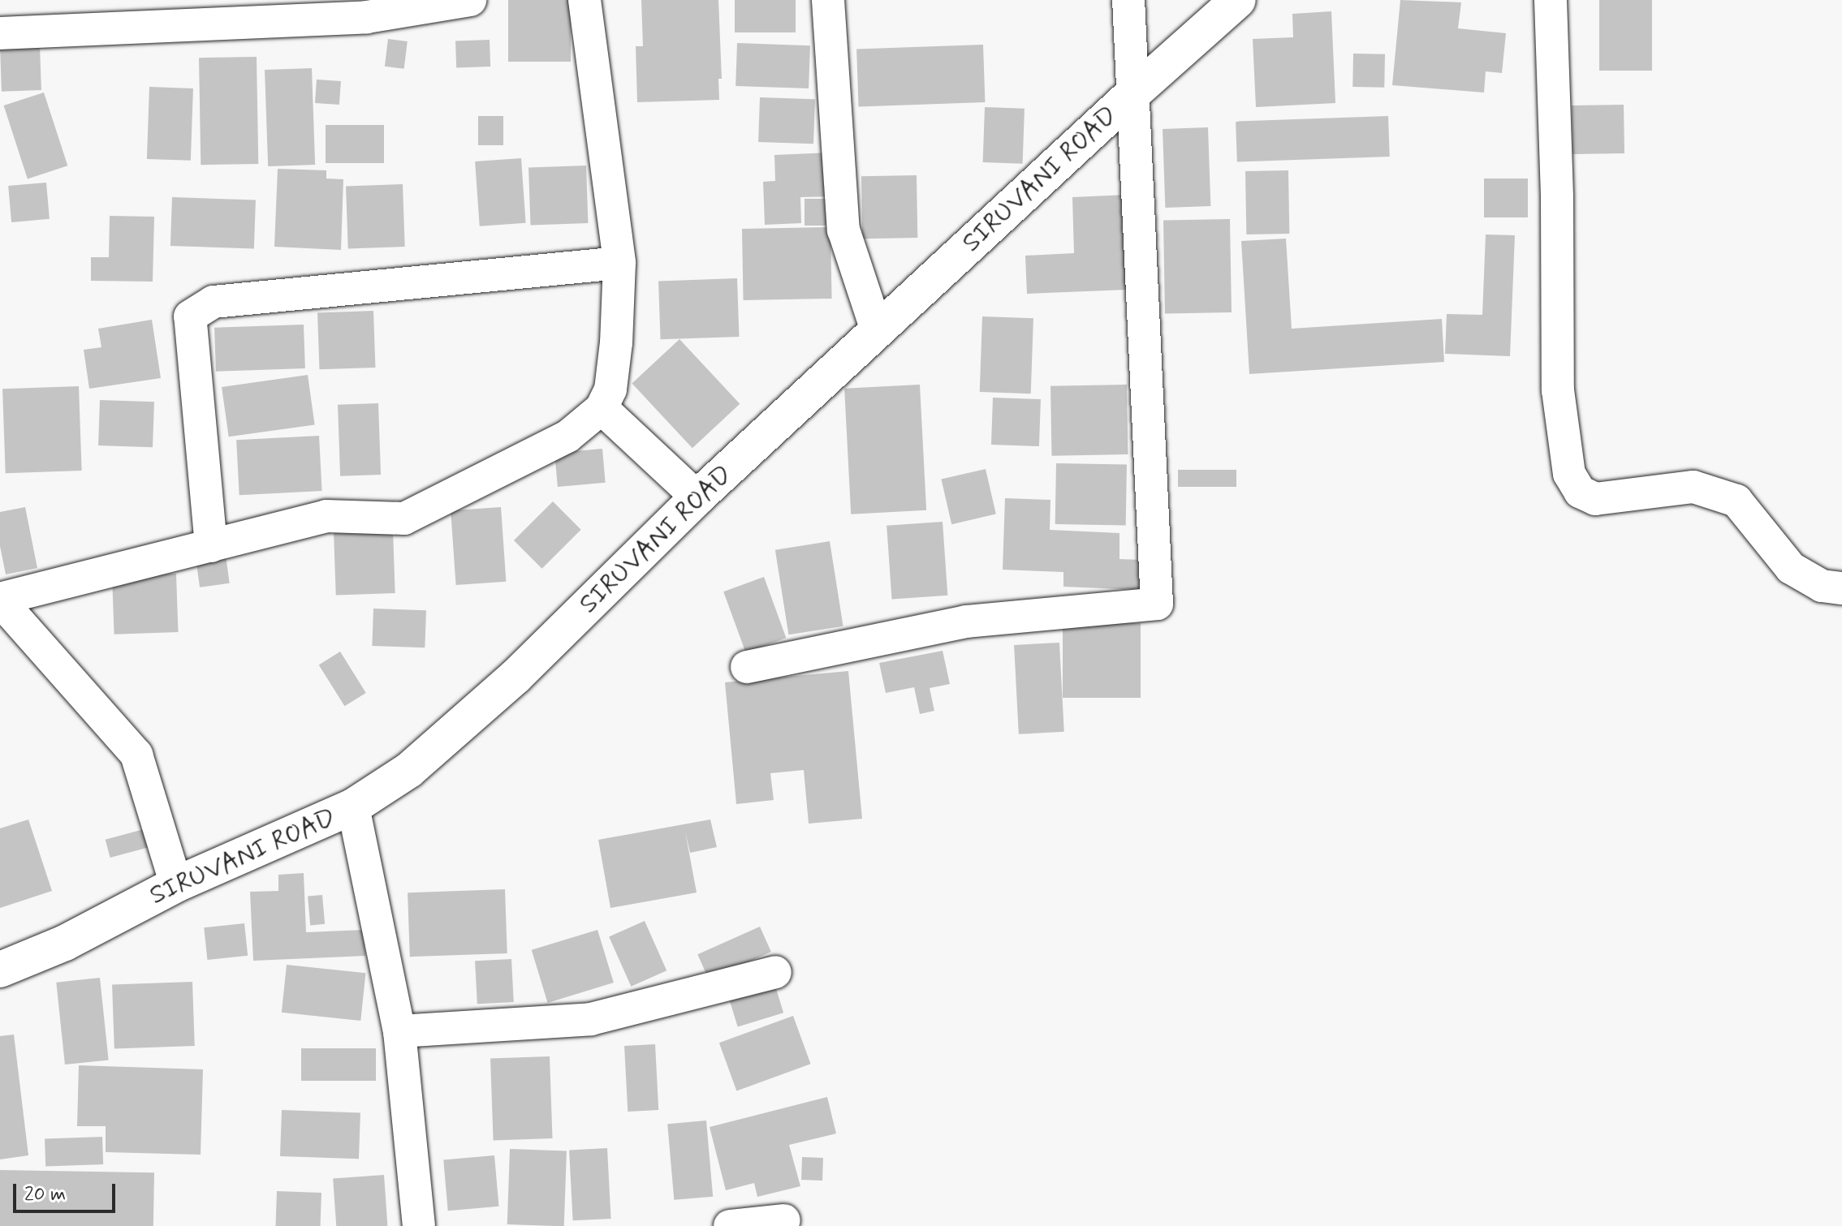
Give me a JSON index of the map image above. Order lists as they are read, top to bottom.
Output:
{
  "streets": {
    "street": ["SIRUVANI ROAD"]
  },
  "scale_bar": "20 m"
}
